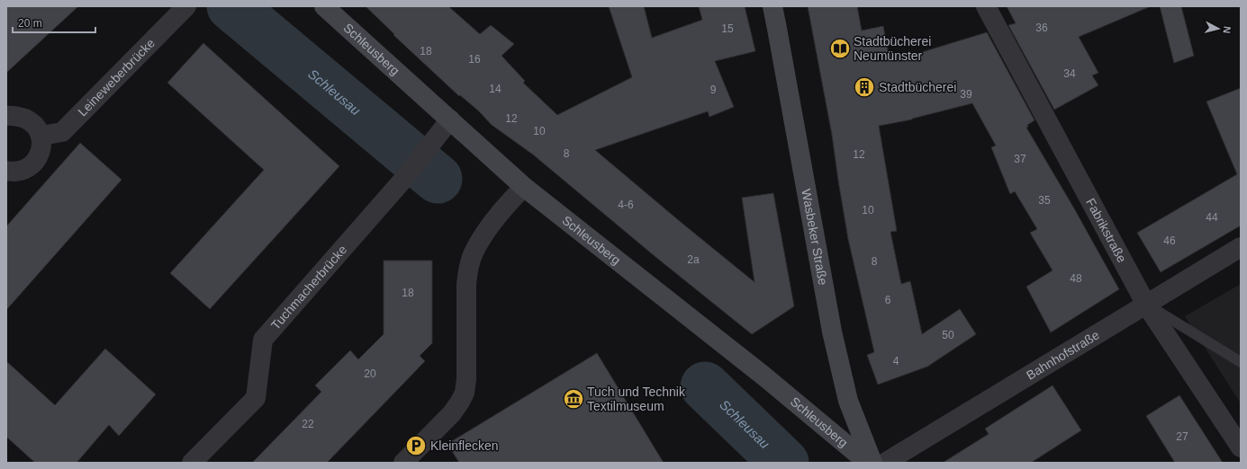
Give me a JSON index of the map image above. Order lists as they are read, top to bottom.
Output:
{
  "streets": {
    "street": [
      "Schleusberg",
      "Leineweberbrücke",
      "Fabrikstraße",
      "Wasbeker Straße",
      "Tuchmacherbrücke",
      "Bahnhofstraße"
    ]
  },
  "crossings": [
    ["Schleusberg", "Tuchmacherbrücke"],
    ["Fabrikstraße", "Bahnhofstraße"]
  ],
  "water": ["Schleusau"],
  "places": {
    "library": ["Stadtbücherei Neumünster"],
    "building": ["Stadtbücherei"],
    "museum": ["Tuch und Technik Textilmuseum"],
    "parking": ["Kleinflecken"]
  },
  "house_numbers": [
    "36",
    "15",
    "18",
    "16",
    "34",
    "14",
    "9",
    "39",
    "12",
    "10",
    "8",
    "12",
    "37",
    "35",
    "4-6",
    "10",
    "44",
    "46",
    "2a",
    "8",
    "48",
    "18",
    "6",
    "50",
    "4",
    "20",
    "22",
    "27"
  ],
  "scale_bar": "20 m",
  "north": "right"
}
